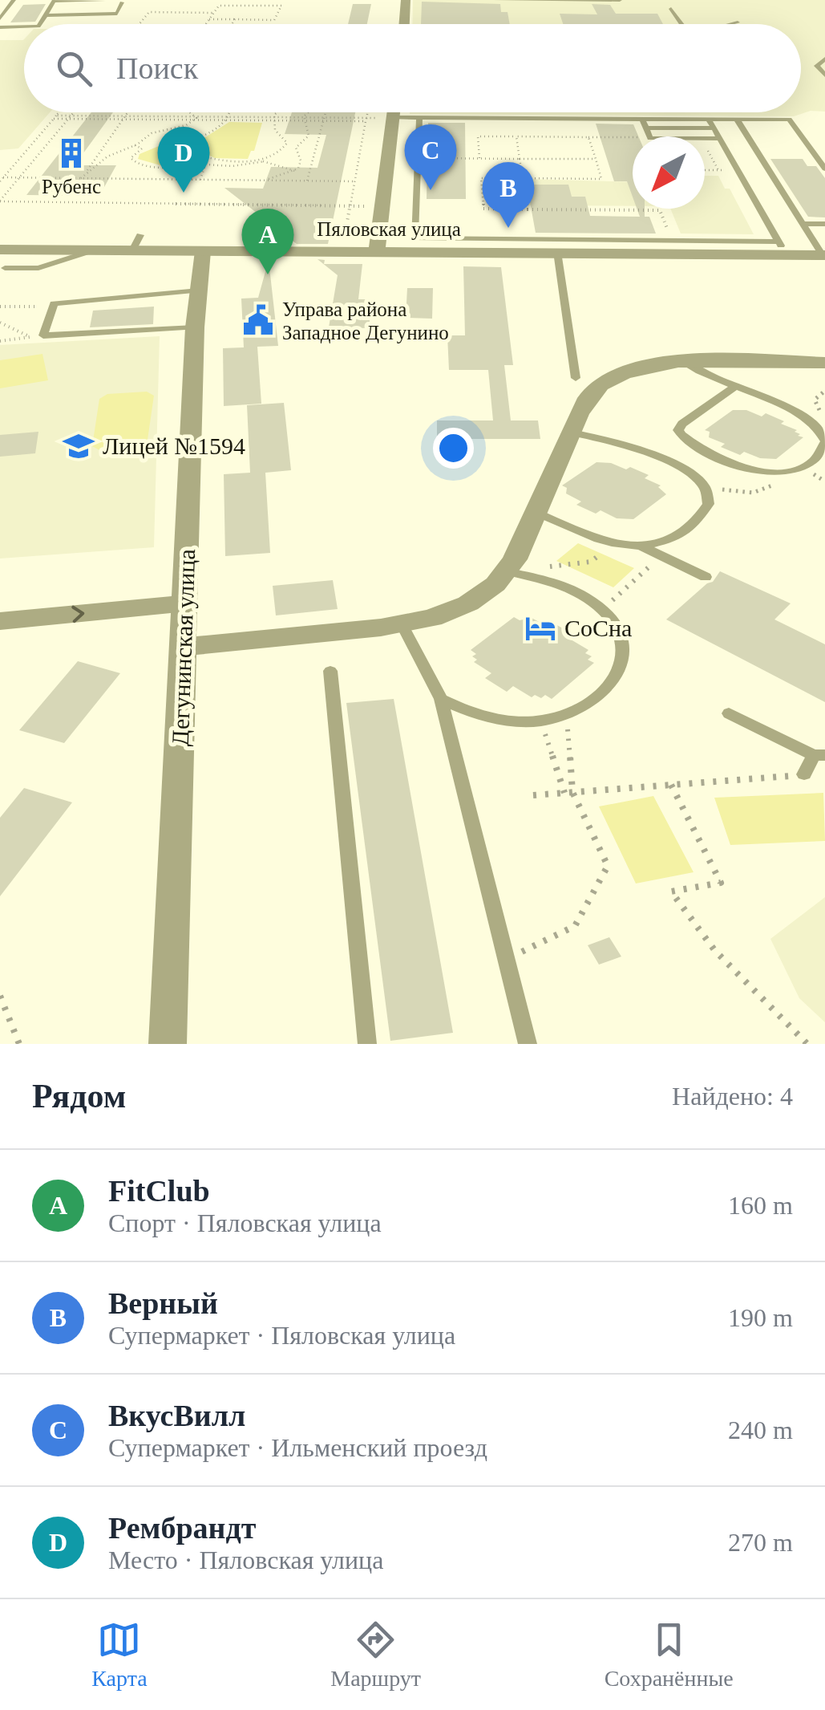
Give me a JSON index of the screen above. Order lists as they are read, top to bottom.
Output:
{
  "streets": {
    "street": ["Пяловская улица", "Дегунинская улица"]
  },
  "crossings": [
    ["Пяловская улица", "Дегунинская улица"]
  ],
  "places": {
    "building": ["Рубенс"],
    "public building": ["Управа района Западное Дегунино"],
    "school or university": ["Лицей №1594"],
    "hotel": ["СоСна"]
  },
  "north": "bottom left",
  "page": {
    "search": "Поиск",
    "pins": [
      "C",
      "D",
      "B",
      "A"
    ],
    "heading": ["Рядом", "Найдено: 4"],
    "list": [
      {
        "mark": "A",
        "name": "FitClub",
        "note": "Спорт · Пяловская улица",
        "value": "160 m"
      },
      {
        "mark": "B",
        "name": "Верный",
        "note": "Супермаркет · Пяловская улица",
        "value": "190 m"
      },
      {
        "mark": "C",
        "name": "ВкусВилл",
        "note": "Супермаркет · Ильменский проезд",
        "value": "240 m"
      },
      {
        "mark": "D",
        "name": "Рембрандт",
        "note": "Место · Пяловская улица",
        "value": "270 m"
      }
    ],
    "nav": ["Карта", "Маршрут", "Сохранённые"]
  }
}
